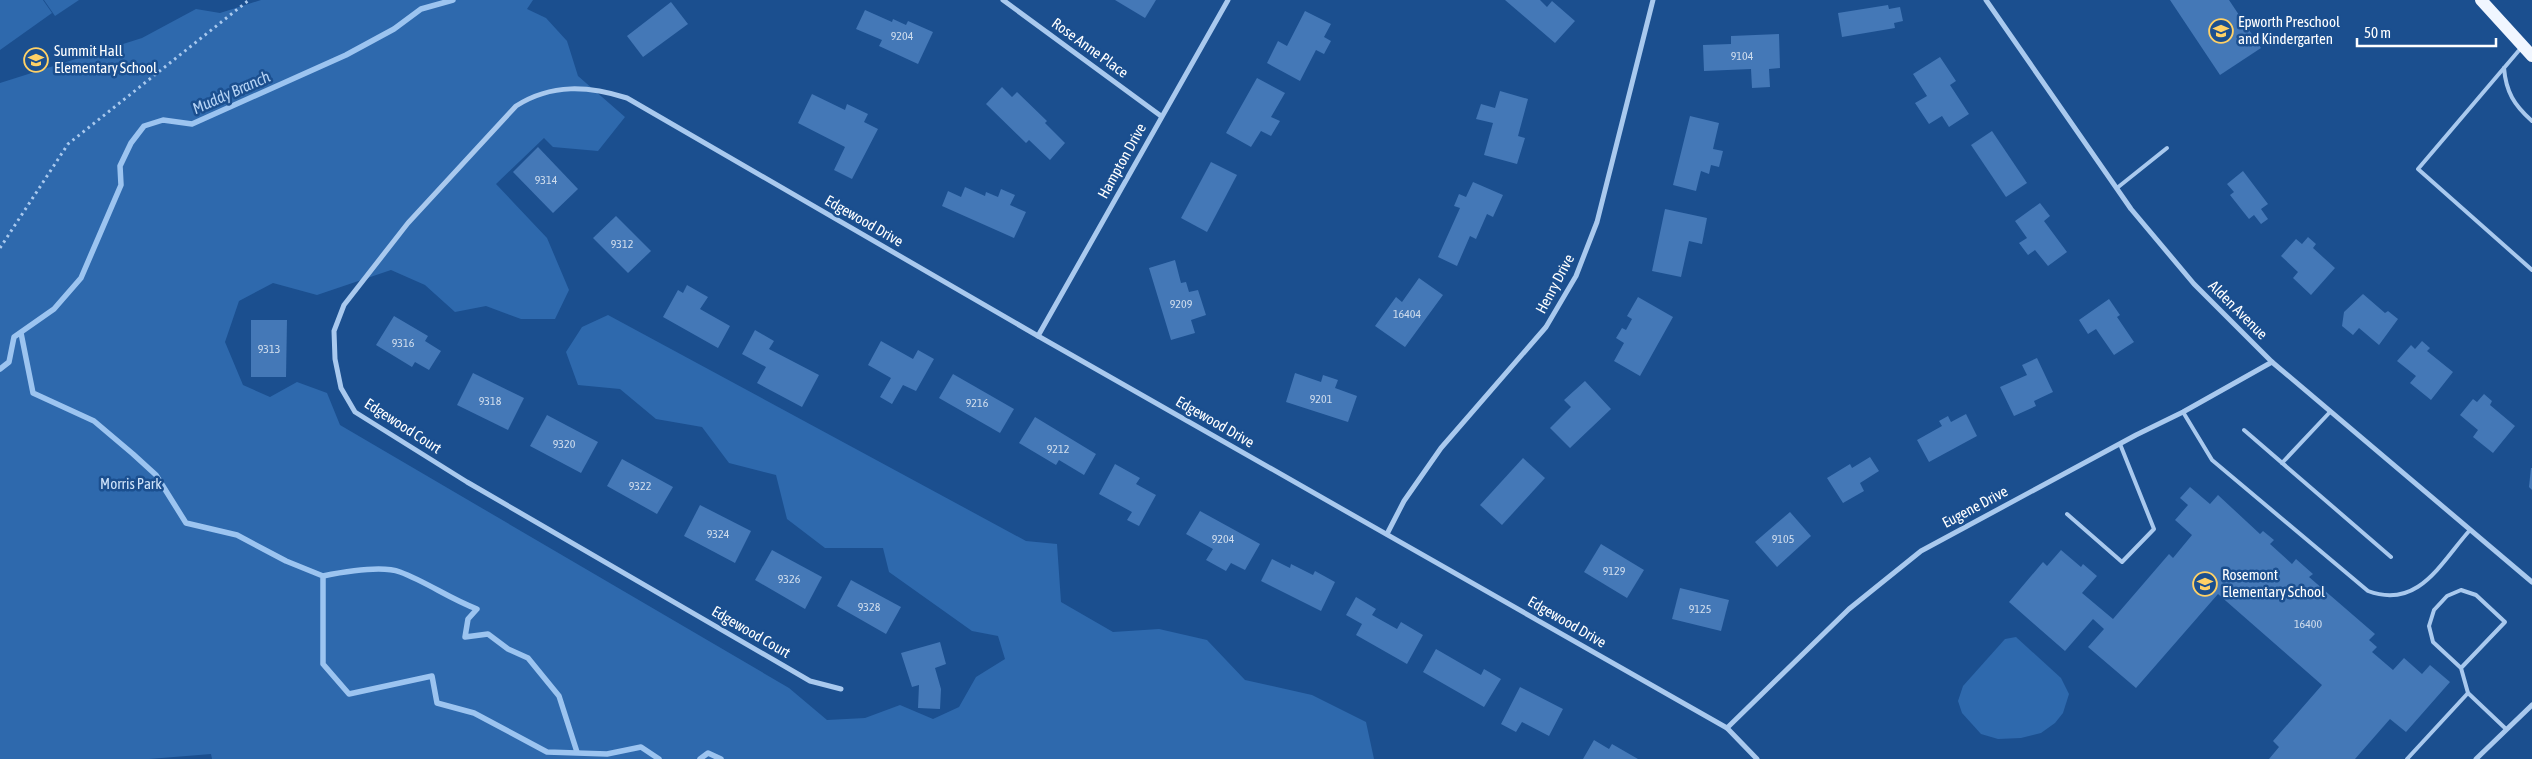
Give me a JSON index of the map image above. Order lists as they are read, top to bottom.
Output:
{
  "streets": {
    "street": [
      "Rose Anne Place",
      "Hampton Drive",
      "Edgewood Drive",
      "Henry Drive",
      "Alden Avenue",
      "Edgewood Court",
      "Eugene Drive"
    ]
  },
  "crossings": [
    ["Rose Anne Place", "Hampton Drive"],
    ["Hampton Drive", "Edgewood Drive"],
    ["Edgewood Drive", "Henry Drive"],
    ["Edgewood Drive", "Edgewood Court"],
    ["Edgewood Drive", "Eugene Drive"],
    ["Alden Avenue", "Eugene Drive"]
  ],
  "water": ["Muddy Branch"],
  "parks": ["Morris Park"],
  "places": {
    "school or university": ["Epworth Preschool and Kindergarten", "Summit Hall Elementary School", "Rosemont Elementary School"]
  },
  "house_numbers": [
    "9204",
    "9104",
    "9314",
    "9312",
    "9209",
    "16404",
    "9316",
    "9313",
    "9201",
    "9318",
    "9216",
    "9320",
    "9212",
    "9322",
    "9324",
    "9204",
    "9105",
    "9129",
    "9326",
    "9328",
    "9125",
    "16400"
  ],
  "scale_bar": "50 m"
}
